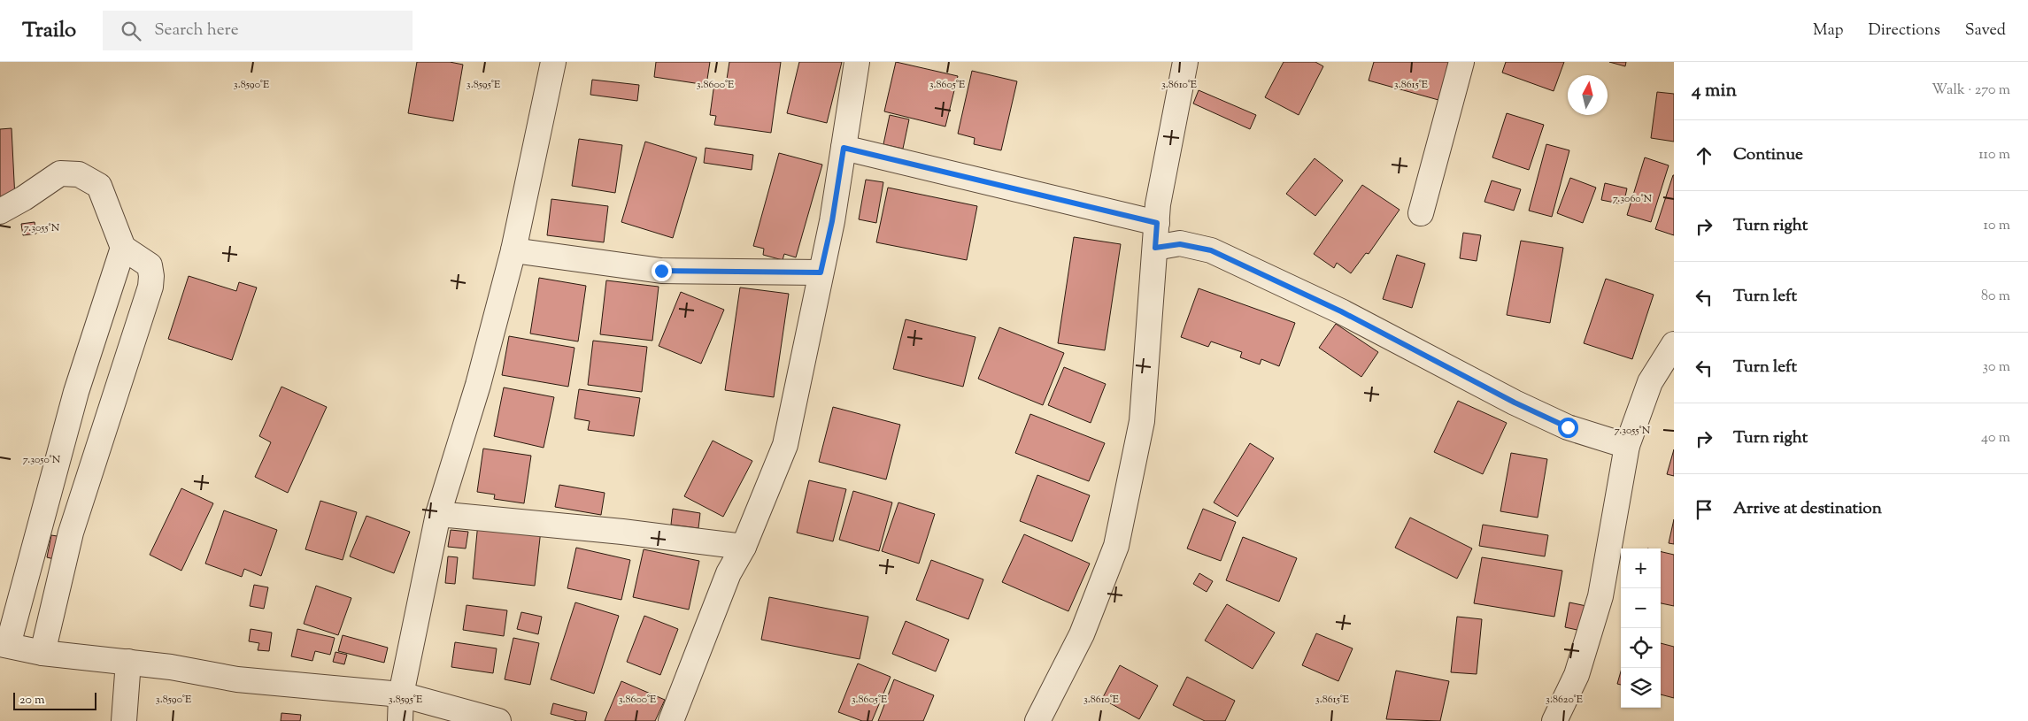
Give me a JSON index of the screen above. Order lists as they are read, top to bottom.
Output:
{
  "scale_bar": "20 m",
  "north": "top",
  "page": {
    "header": "Trailo",
    "search": "Search here",
    "nav": ["Map", "Directions", "Saved"],
    "heading": ["4 min", "Walk · 270 m"],
    "list": [
      ["Continue", "110 m"],
      ["Turn right", "10 m"],
      ["Turn left", "80 m"],
      ["Turn left", "30 m"],
      ["Turn right", "40 m"],
      "Arrive at destination"
    ],
    "map_buttons": ["+", "−"],
    "scale": "20 m"
  },
  "coordinates": [
    "3.8590°E",
    "3.8595°E",
    "3.8600°E",
    "3.8605°E",
    "3.8610°E",
    "3.8615°E",
    "7.3060°N",
    "7.3055°N",
    "7.3050°N",
    "3.8620°E"
  ]
}
